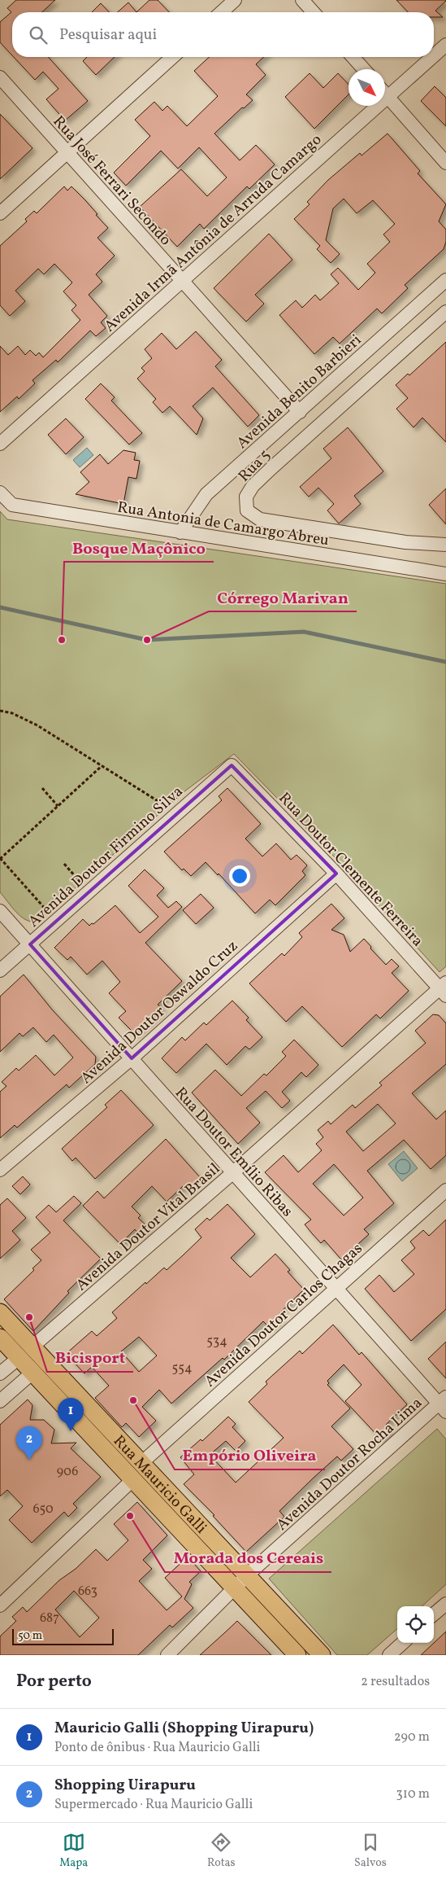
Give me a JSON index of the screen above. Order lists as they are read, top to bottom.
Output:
{
  "streets": {
    "main road": ["Rua Mauricio Galli"],
    "street": [
      "Rua José Ferrari Secondo",
      "Avenida Irmã Antônia de Arruda Camargo",
      "Avenida Benito Barbieri",
      "Rua 5",
      "Rua Antonia de Camargo Abreu",
      "Avenida Doutor Firmino Silva",
      "Rua Doutor Clemente Ferreira",
      "Avenida Doutor Oswaldo Cruz",
      "Rua Doutor Emílio Ribas",
      "Avenida Doutor Vital Brasil",
      "Avenida Doutor Carlos Chagas",
      "Avenida Doutor Rocha Lima"
    ]
  },
  "crossings": [
    ["Rua José Ferrari Secondo", "Avenida Irmã Antônia de Arruda Camargo"],
    ["Rua José Ferrari Secondo", "Avenida Benito Barbieri"],
    ["Avenida Benito Barbieri", "Rua Antonia de Camargo Abreu"],
    ["Avenida Doutor Firmino Silva", "Rua Doutor Clemente Ferreira"],
    ["Avenida Doutor Firmino Silva", "Rua Doutor Emílio Ribas"],
    ["Rua Doutor Clemente Ferreira", "Avenida Doutor Oswaldo Cruz"],
    ["Rua Doutor Clemente Ferreira", "Avenida Doutor Vital Brasil"],
    ["Avenida Doutor Oswaldo Cruz", "Rua Doutor Emílio Ribas"],
    ["Rua Doutor Emílio Ribas", "Avenida Doutor Vital Brasil"],
    ["Rua Doutor Emílio Ribas", "Avenida Doutor Carlos Chagas"],
    ["Rua Doutor Emílio Ribas", "Avenida Doutor Rocha Lima"],
    ["Avenida Doutor Vital Brasil", "Rua Mauricio Galli"],
    ["Avenida Doutor Carlos Chagas", "Rua Mauricio Galli"],
    ["Avenida Doutor Rocha Lima", "Rua Mauricio Galli"]
  ],
  "places": [
    "Bosque Maçônico",
    "Córrego Marivan",
    "Bicisport",
    "Empório Oliveira",
    "Morada dos Cereais"
  ],
  "house_numbers": [
    "534",
    "554",
    "906",
    "650",
    "663",
    "687"
  ],
  "scale_bar": "50 m",
  "north": "bottom right",
  "page": {
    "search": "Pesquisar aqui",
    "pins": ["1", "2"],
    "scale": "50 m",
    "heading": ["Por perto", "2 resultados"],
    "list": [
      {
        "mark": "1",
        "name": "Mauricio Galli (Shopping Uirapuru)",
        "note": "Ponto de ônibus · Rua Mauricio Galli",
        "value": "290 m"
      },
      {
        "mark": "2",
        "name": "Shopping Uirapuru",
        "note": "Supermercado · Rua Mauricio Galli",
        "value": "310 m"
      }
    ],
    "nav": ["Mapa", "Rotas", "Salvos"]
  }
}
